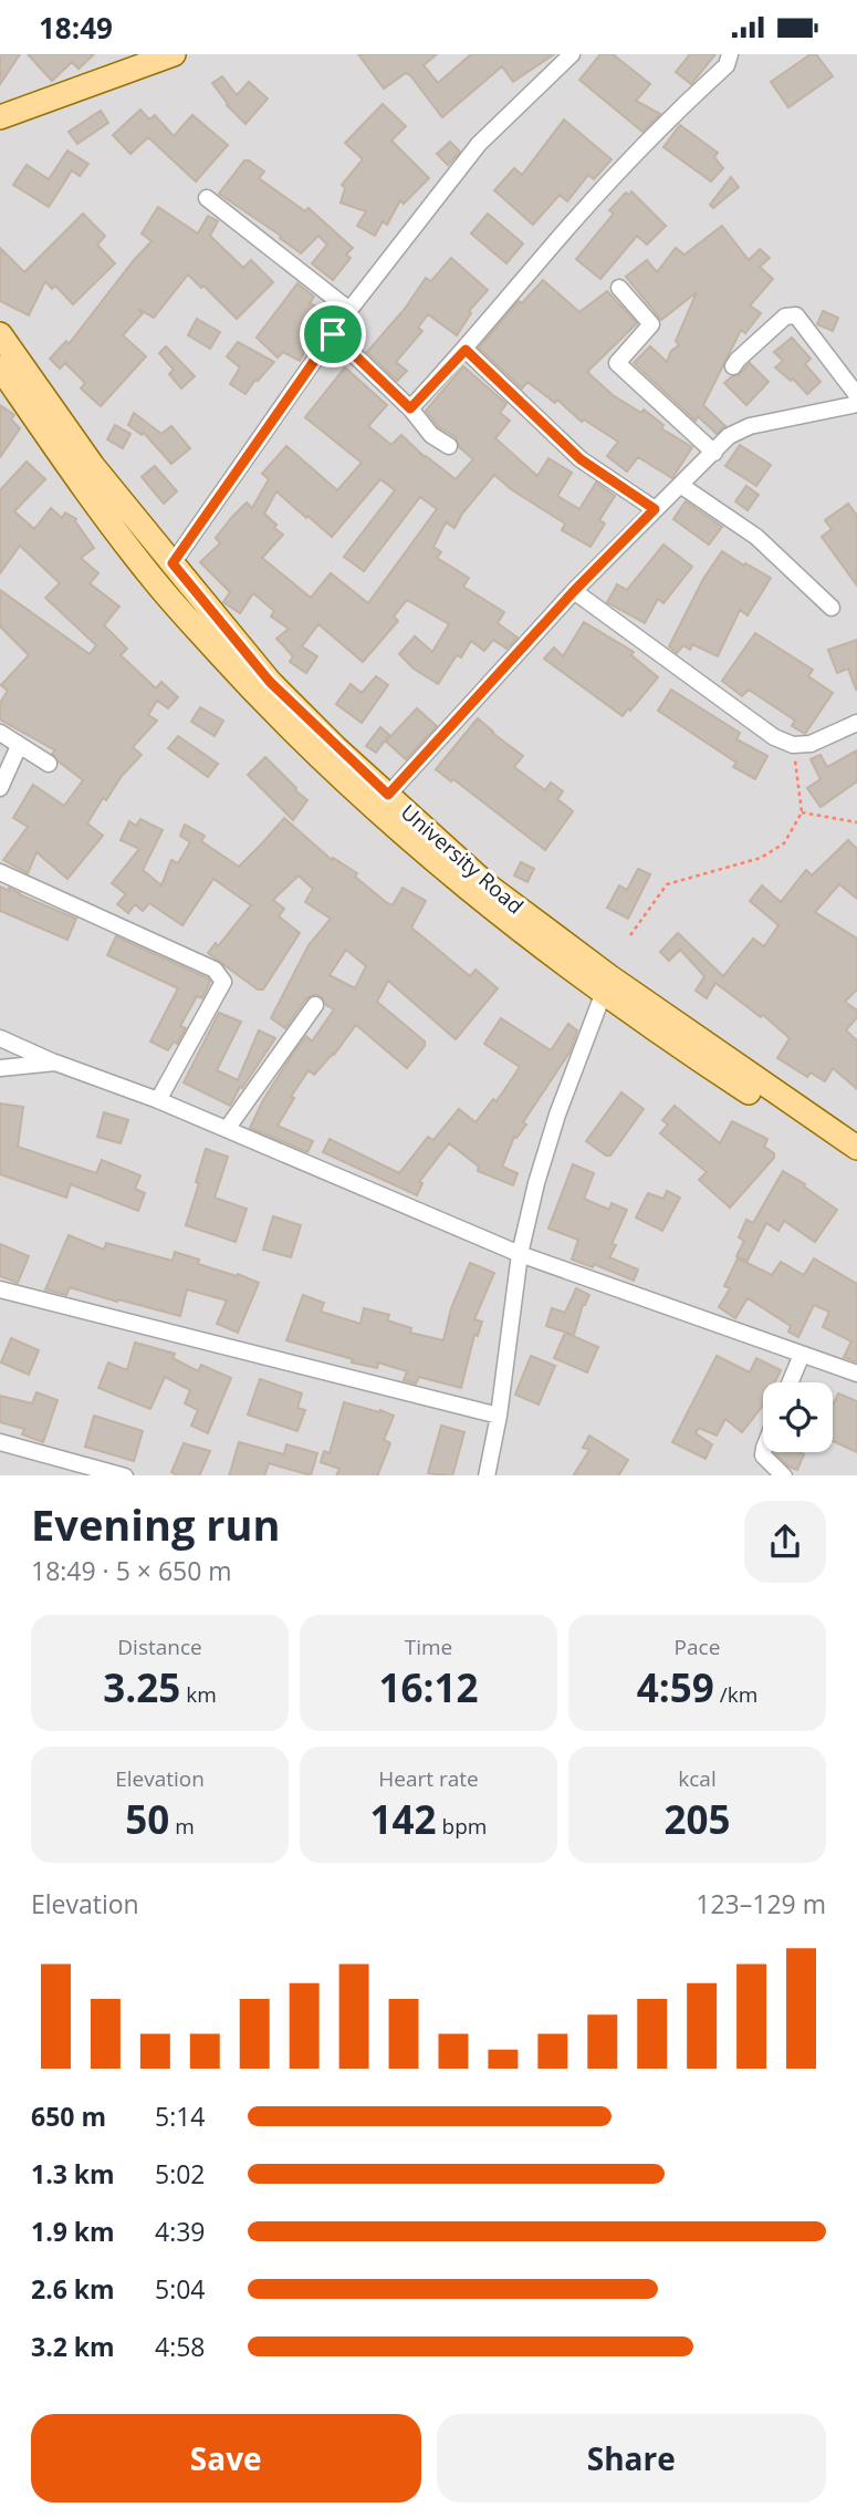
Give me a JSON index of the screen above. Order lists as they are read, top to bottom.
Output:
{
  "streets": {
    "main road": ["University Road"]
  },
  "page": {
    "status": "18:49",
    "heading": ["Evening run", "18:49 · 5 × 650 m"],
    "stats": [
      ["Distance", "3.25 km"],
      ["Time", "16:12"],
      ["Pace", "4:59 /km"],
      ["Elevation", "50 m"],
      ["Heart rate", "142 bpm"],
      ["kcal", "205"]
    ],
    "chart": ["Elevation", "123–129 m"],
    "list": [
      {
        "name": "650 m",
        "note": "5:14"
      },
      {
        "name": "1.3 km",
        "note": "5:02"
      },
      {
        "name": "1.9 km",
        "note": "4:39"
      },
      {
        "name": "2.6 km",
        "note": "5:04"
      },
      {
        "name": "3.2 km",
        "note": "4:58"
      }
    ],
    "buttons": ["Save", "Share"]
  }
}
